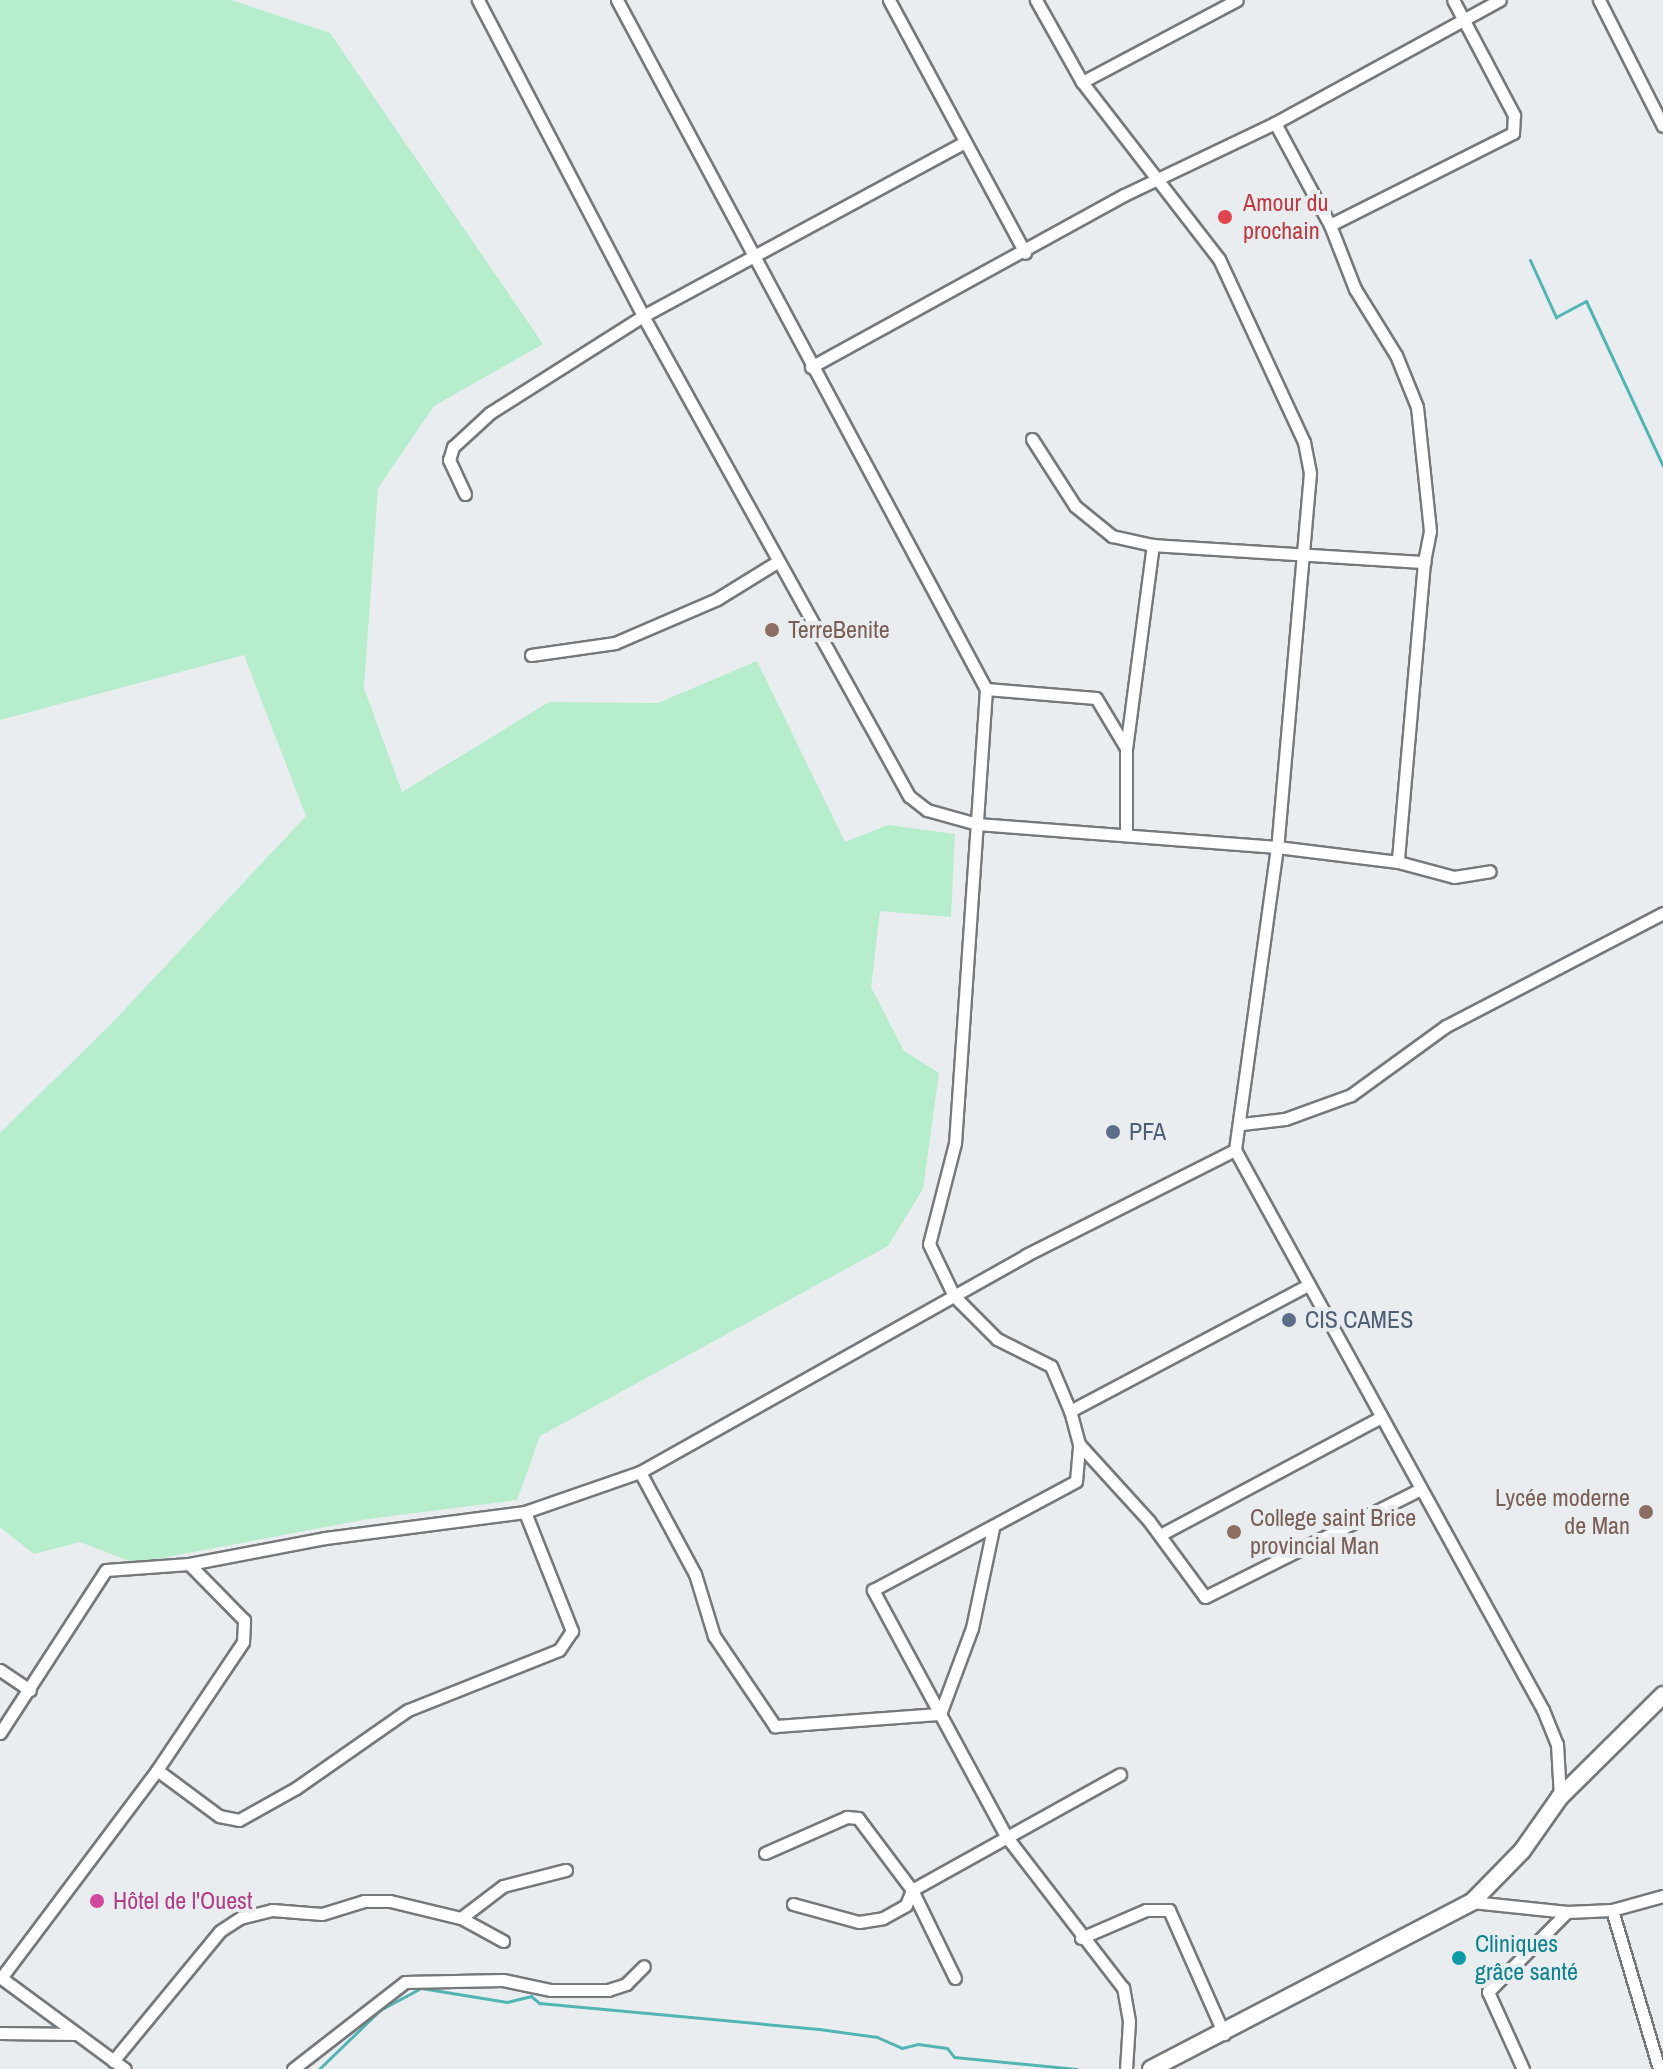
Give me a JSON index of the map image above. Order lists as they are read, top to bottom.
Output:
{
  "places": [
    "Amour du prochain",
    "TerreBenite",
    "PFA",
    "CIS CAMES",
    "Lycée moderne de Man",
    "College saint Brice provincial Man",
    "Hôtel de l'Ouest",
    "Cliniques grâce santé"
  ]
}
